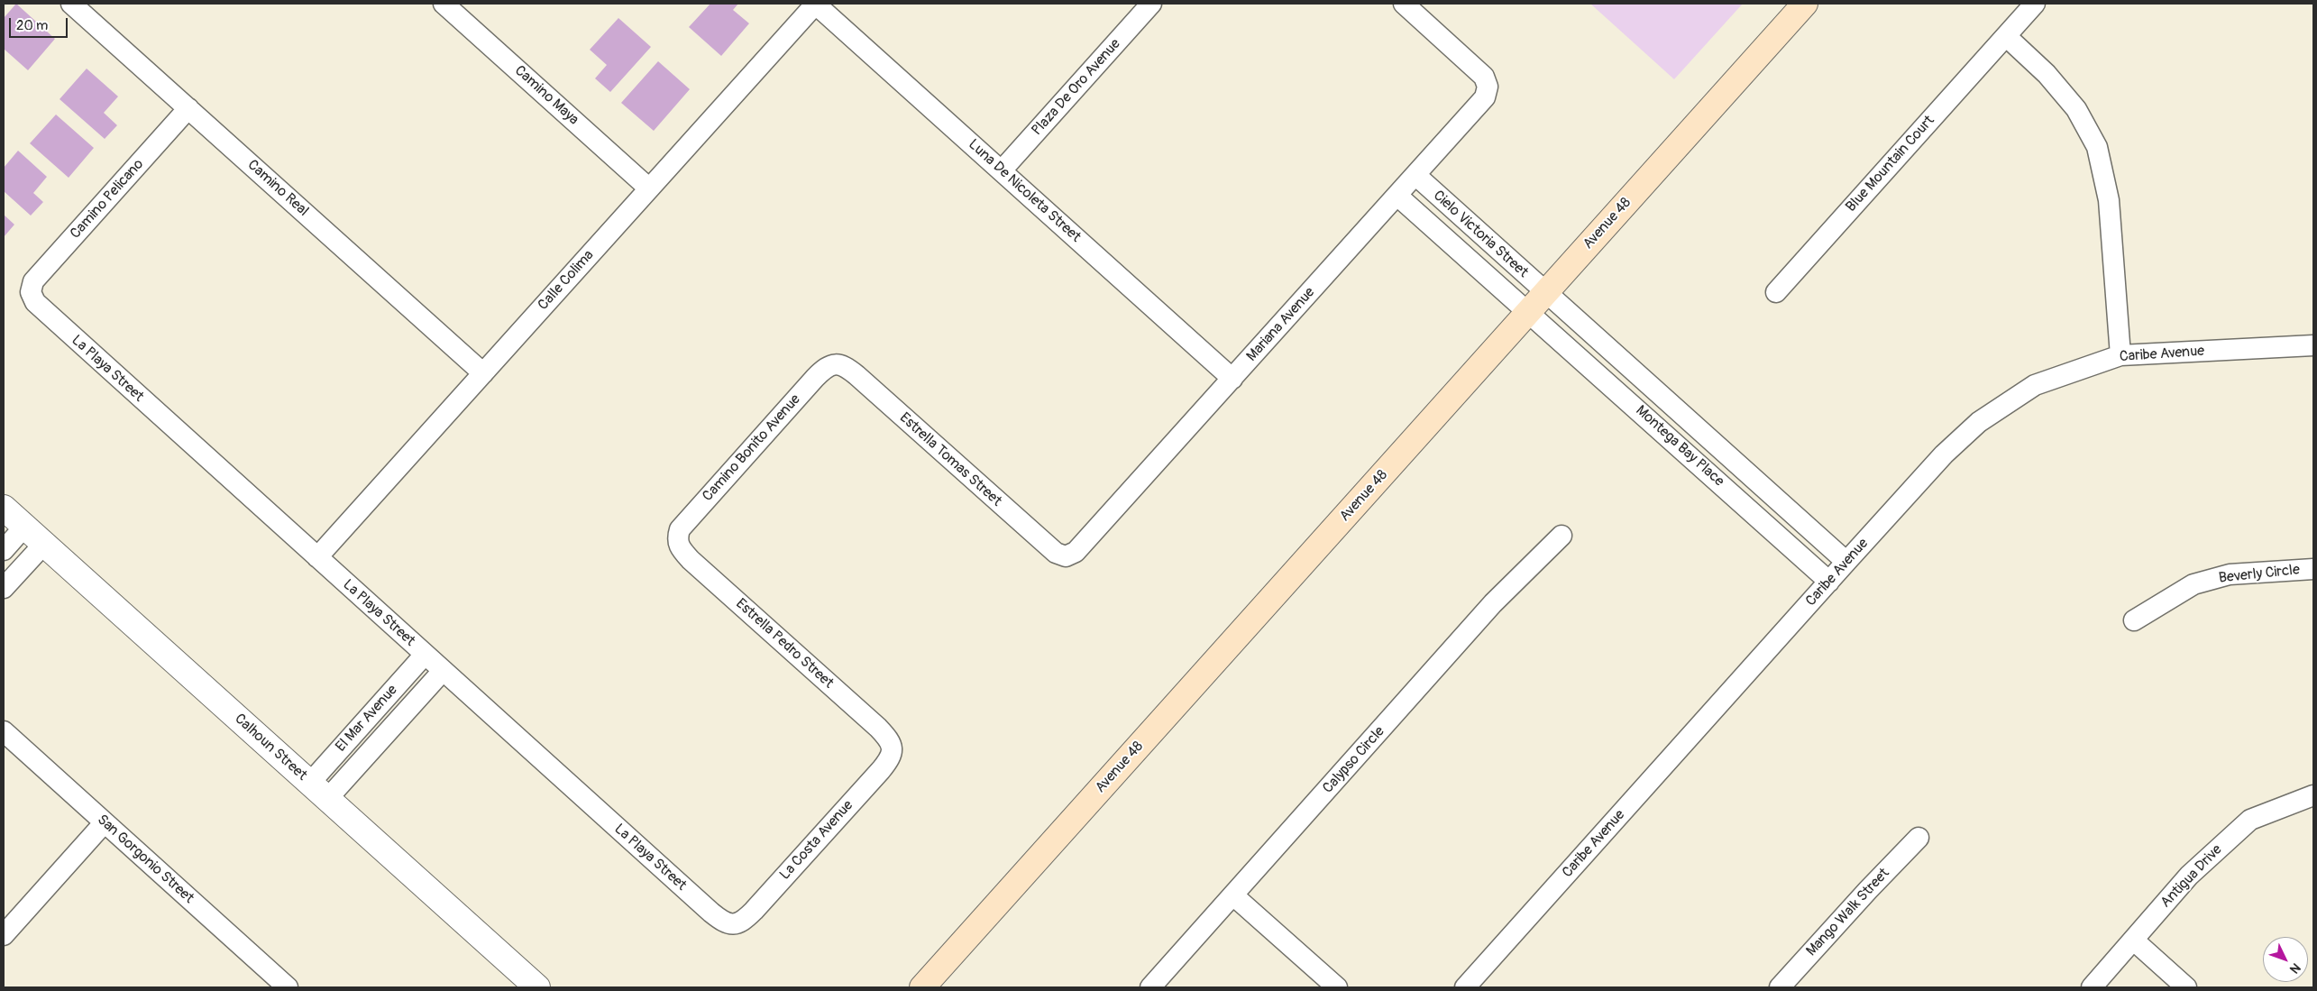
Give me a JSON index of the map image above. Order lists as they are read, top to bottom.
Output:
{
  "streets": {
    "main road": ["Avenue 48"],
    "street": [
      "Plaza De Oro Avenue",
      "Camino Maya",
      "Blue Mountain Court",
      "Camino Real",
      "Luna De Nicoleta Street",
      "Camino Pelicano",
      "Cielo Victoria Street",
      "Calle Colima",
      "Mariana Avenue",
      "Caribe Avenue",
      "La Playa Street",
      "Montega Bay Place",
      "Camino Bonito Avenue",
      "Estrella Tomas Street",
      "Beverly Circle",
      "Estrella Pedro Street",
      "El Mar Avenue",
      "Calhoun Street",
      "Calypso Circle",
      "La Costa Avenue",
      "San Gorgonio Street",
      "Antigua Drive",
      "Mango Walk Street"
    ]
  },
  "crossings": [
    ["Plaza De Oro Avenue", "Luna De Nicoleta Street"],
    ["Camino Maya", "Calle Colima"],
    ["Camino Real", "Camino Pelicano"],
    ["Camino Real", "Calle Colima"],
    ["Luna De Nicoleta Street", "Calle Colima"],
    ["Luna De Nicoleta Street", "Mariana Avenue"],
    ["Camino Pelicano", "La Playa Street"],
    ["Avenue 48", "Cielo Victoria Street"],
    ["Avenue 48", "Montega Bay Place"],
    ["Cielo Victoria Street", "Mariana Avenue"],
    ["Cielo Victoria Street", "Montega Bay Place"],
    ["Calle Colima", "La Playa Street"],
    ["Mariana Avenue", "Estrella Tomas Street"],
    ["Caribe Avenue", "Montega Bay Place"],
    ["La Playa Street", "El Mar Avenue"],
    ["La Playa Street", "La Costa Avenue"],
    ["Camino Bonito Avenue", "Estrella Tomas Street"],
    ["Camino Bonito Avenue", "Estrella Pedro Street"],
    ["Estrella Pedro Street", "La Costa Avenue"],
    ["El Mar Avenue", "Calhoun Street"]
  ],
  "scale_bar": "20 m",
  "north": "bottom right"
}
